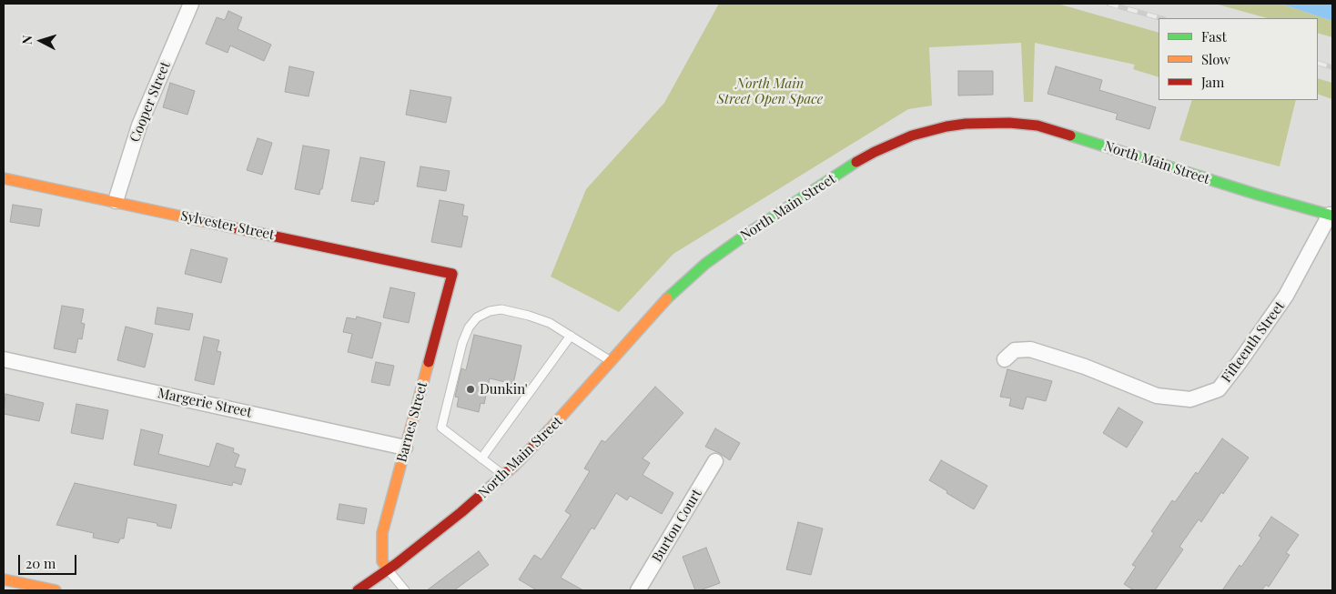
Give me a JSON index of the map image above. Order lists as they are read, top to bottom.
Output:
{
  "streets": {
    "main road": ["North Main Street", "Sylvester Street", "Barnes Street"],
    "street": [
      "Cooper Street",
      "Fifteenth Street",
      "Margerie Street",
      "Burton Court"
    ]
  },
  "crossings": [
    ["Cooper Street", "Sylvester Street"],
    ["North Main Street", "Fifteenth Street"],
    ["North Main Street", "Barnes Street"],
    ["Sylvester Street", "Barnes Street"],
    ["Margerie Street", "Barnes Street"]
  ],
  "parks": ["North Main Street Open Space"],
  "places": ["Dunkin'"],
  "legend": ["Fast", "Slow", "Jam"],
  "scale_bar": "20 m",
  "north": "left"
}
